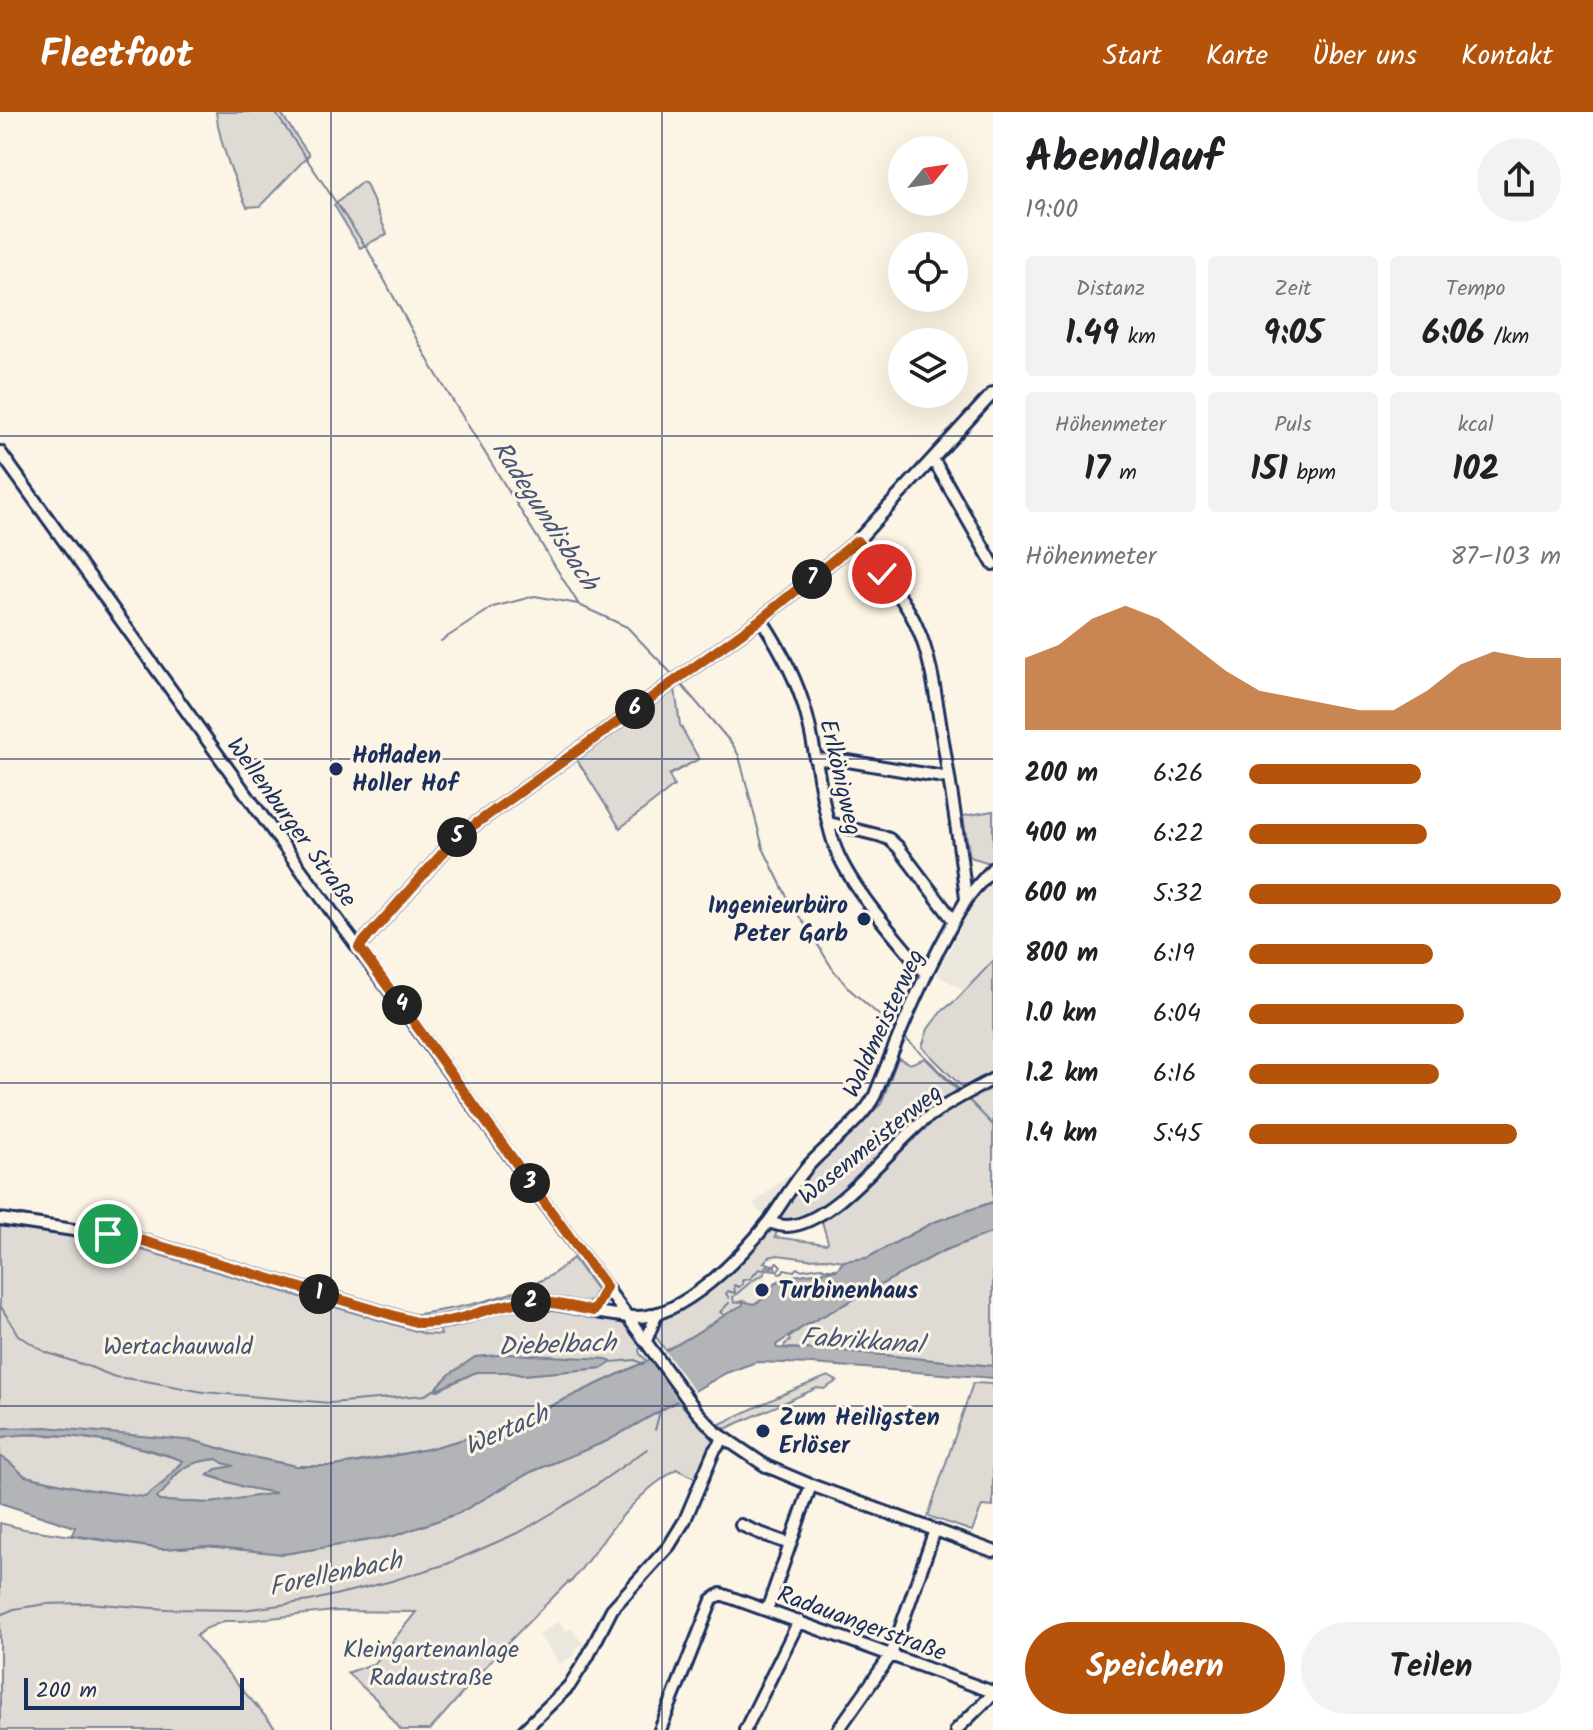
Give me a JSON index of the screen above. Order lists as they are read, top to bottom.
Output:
{
  "streets": {
    "street": [
      "Erlkönigweg",
      "Wellenburger Straße",
      "Waldmeisterweg",
      "Wasenmeisterweg",
      "Radauangerstraße"
    ]
  },
  "crossings": [
    ["Erlkönigweg", "Waldmeisterweg"],
    ["Wellenburger Straße", "Waldmeisterweg"],
    ["Waldmeisterweg", "Wasenmeisterweg"]
  ],
  "water": [
    "Radegundisbach",
    "Fabrikkanal",
    "Diebelbach",
    "Wertach",
    "Forellenbach"
  ],
  "parks": ["Wertachauwald", "Kleingartenanlage Radaustraße"],
  "places": [
    "Hofladen Holler Hof",
    "Ingenieurbüro Peter Garb",
    "Turbinenhaus",
    "Zum Heiligsten Erlöser"
  ],
  "scale_bar": "200 m",
  "north": "top right",
  "page": {
    "header": "Fleetfoot",
    "nav": [
      "Start",
      "Karte",
      "Über uns",
      "Kontakt"
    ],
    "heading": ["Abendlauf", "19:00"],
    "stats": [
      ["Distanz", "1.49 km"],
      ["Zeit", "9:05"],
      ["Tempo", "6:06 /km"],
      ["Höhenmeter", "17 m"],
      ["Puls", "151 bpm"],
      ["kcal", "102"]
    ],
    "chart": ["Höhenmeter", "87–103 m"],
    "pins": [
      "7",
      "6",
      "5",
      "4",
      "3",
      "1",
      "2"
    ],
    "list": [
      {
        "name": "200 m",
        "note": "6:26"
      },
      {
        "name": "400 m",
        "note": "6:22"
      },
      {
        "name": "600 m",
        "note": "5:32"
      },
      {
        "name": "800 m",
        "note": "6:19"
      },
      {
        "name": "1.0 km",
        "note": "6:04"
      },
      {
        "name": "1.2 km",
        "note": "6:16"
      },
      {
        "name": "1.4 km",
        "note": "5:45"
      }
    ],
    "buttons": ["Speichern", "Teilen"],
    "scale": "200 m"
  }
}
